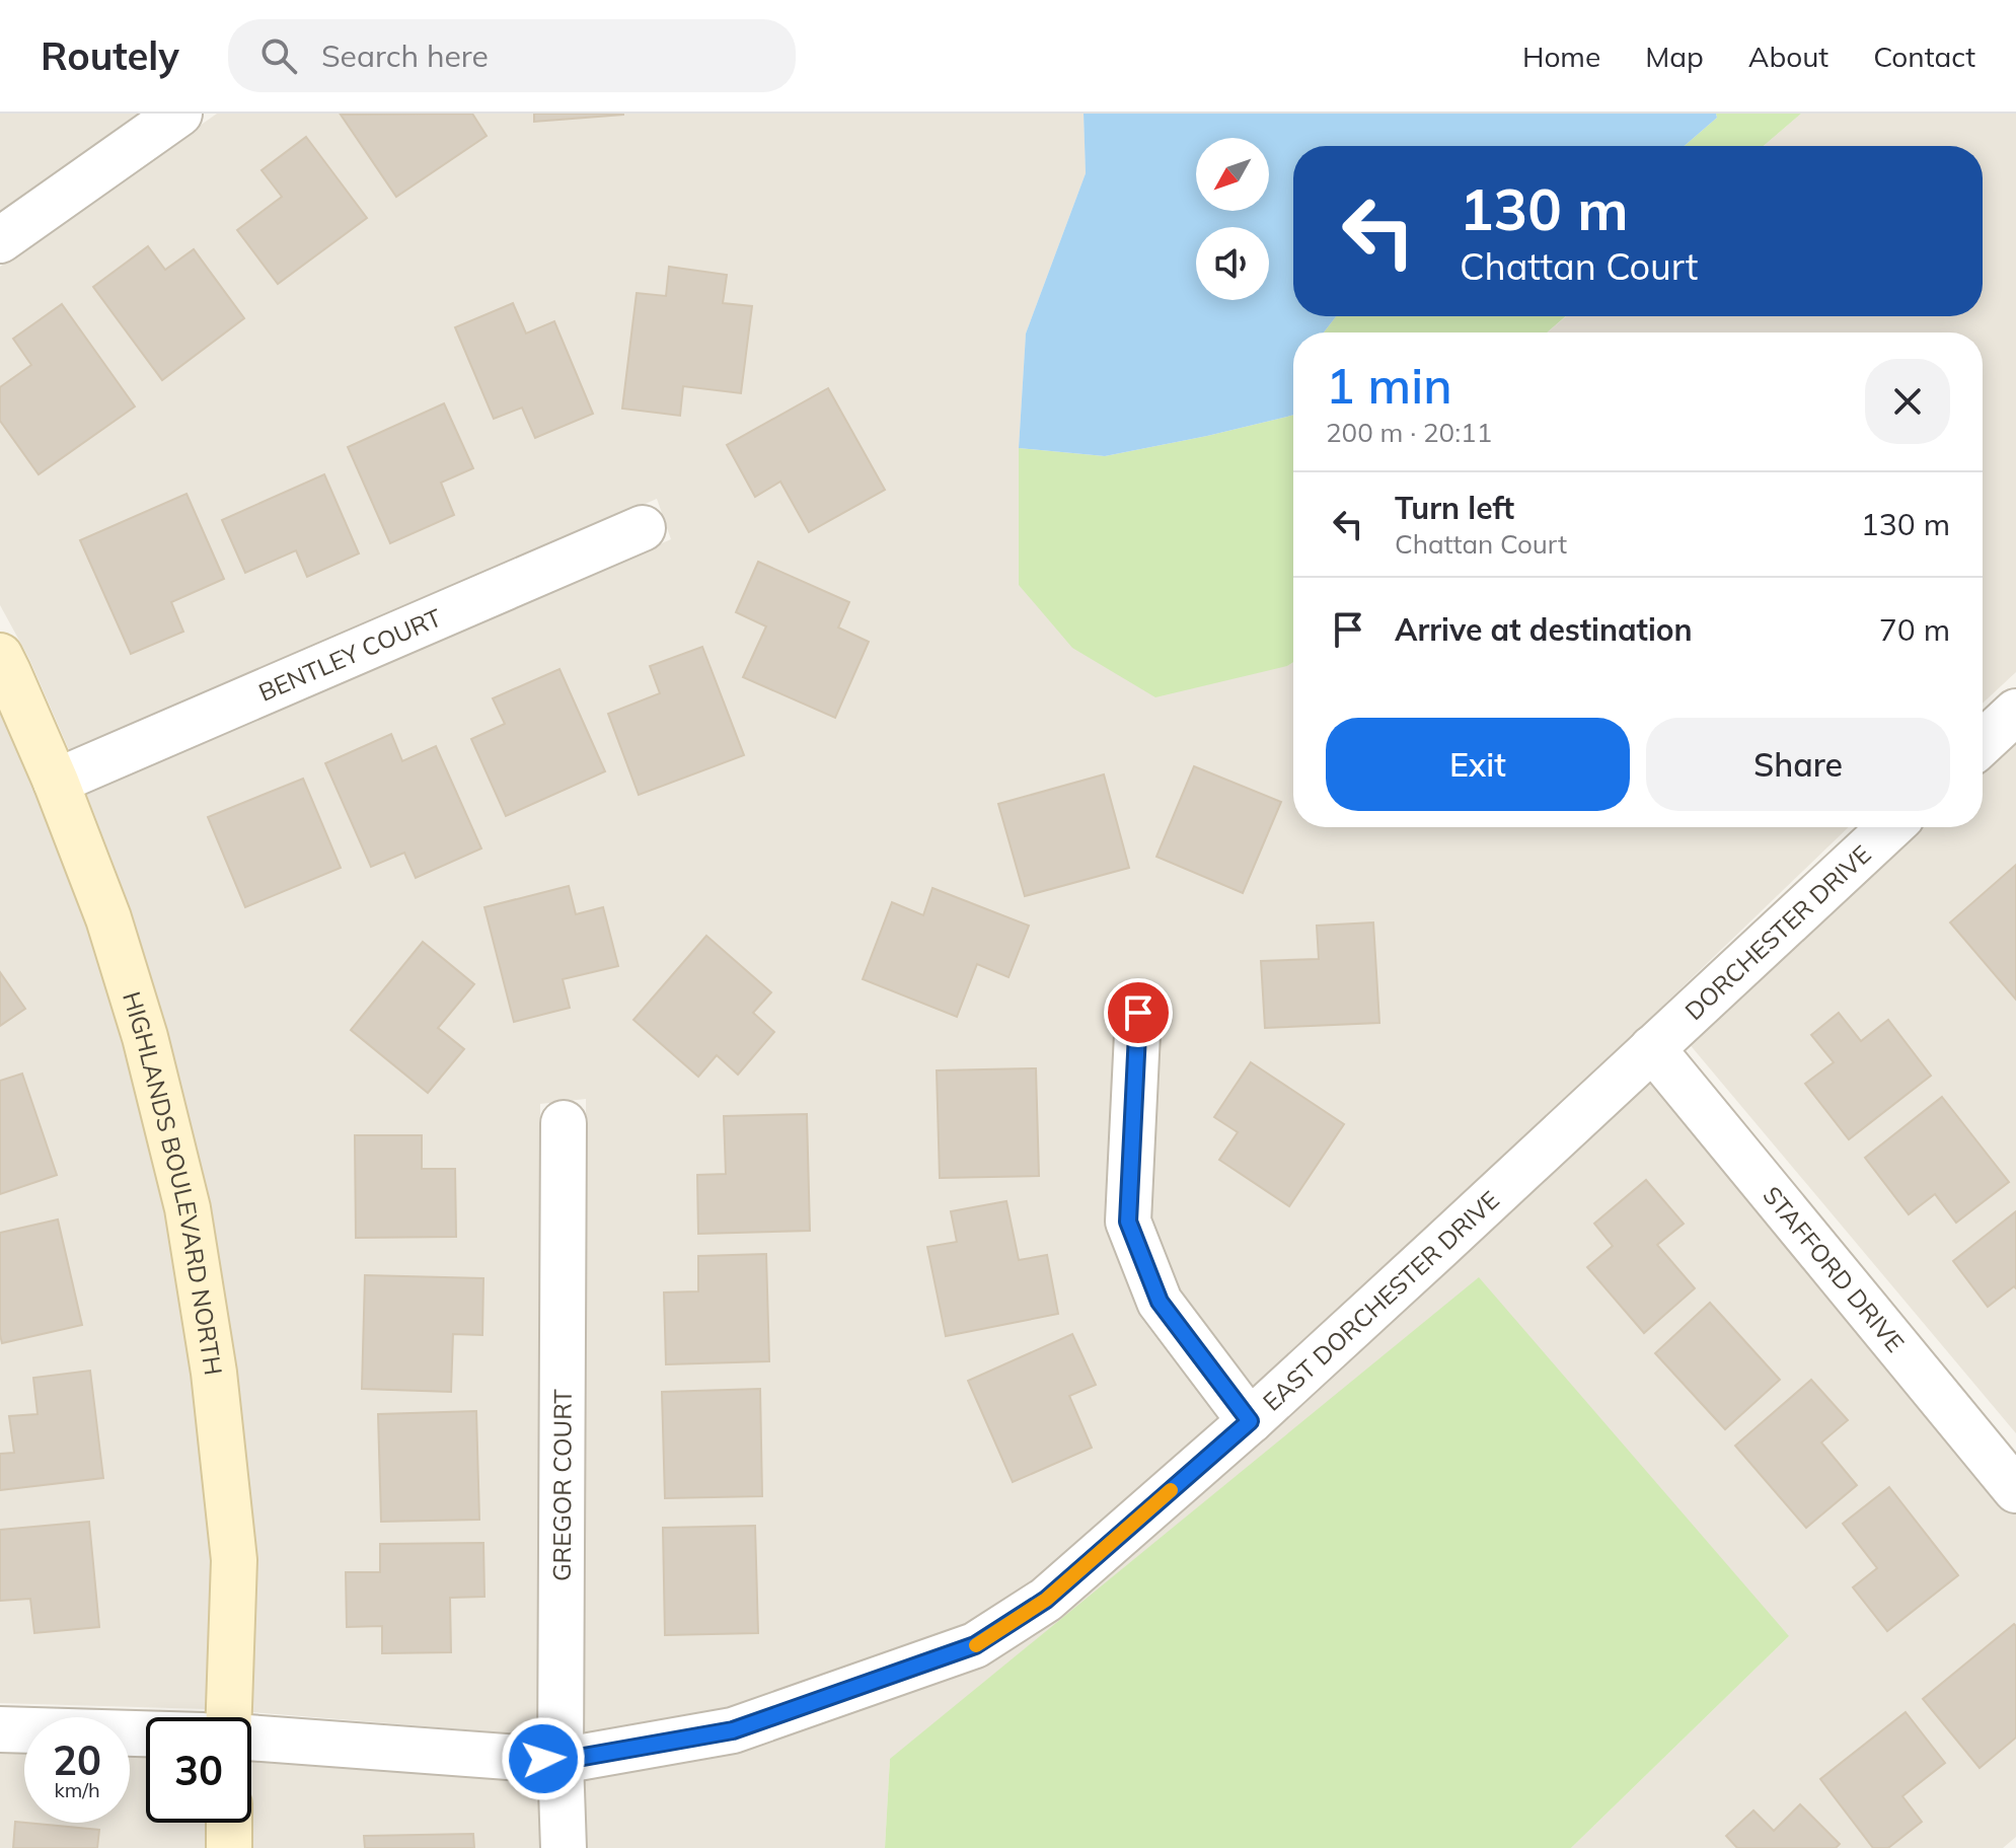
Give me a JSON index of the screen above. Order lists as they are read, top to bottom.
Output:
{
  "streets": {
    "street": [
      "BENTLEY COURT",
      "DORCHESTER DRIVE",
      "HIGHLANDS BOULEVARD NORTH",
      "STAFFORD DRIVE",
      "EAST DORCHESTER DRIVE",
      "GREGOR COURT"
    ]
  },
  "crossings": [
    ["BENTLEY COURT", "HIGHLANDS BOULEVARD NORTH"],
    ["DORCHESTER DRIVE", "STAFFORD DRIVE"],
    ["DORCHESTER DRIVE", "EAST DORCHESTER DRIVE"],
    ["STAFFORD DRIVE", "EAST DORCHESTER DRIVE"],
    ["EAST DORCHESTER DRIVE", "GREGOR COURT"]
  ],
  "north": "bottom left",
  "page": {
    "header": "Routely",
    "search": "Search here",
    "nav": [
      "Home",
      "Map",
      "About",
      "Contact"
    ],
    "turn": ["130 m", "Chattan Court"],
    "heading": ["1 min", "200 m · 20:11"],
    "list": [
      {
        "name": "Turn left",
        "note": "Chattan Court",
        "value": "130 m"
      },
      {
        "name": "Arrive at destination",
        "value": "70 m"
      }
    ],
    "buttons": ["Exit", "Share"],
    "speed": "20 km/h",
    "limit": "30"
  }
}
